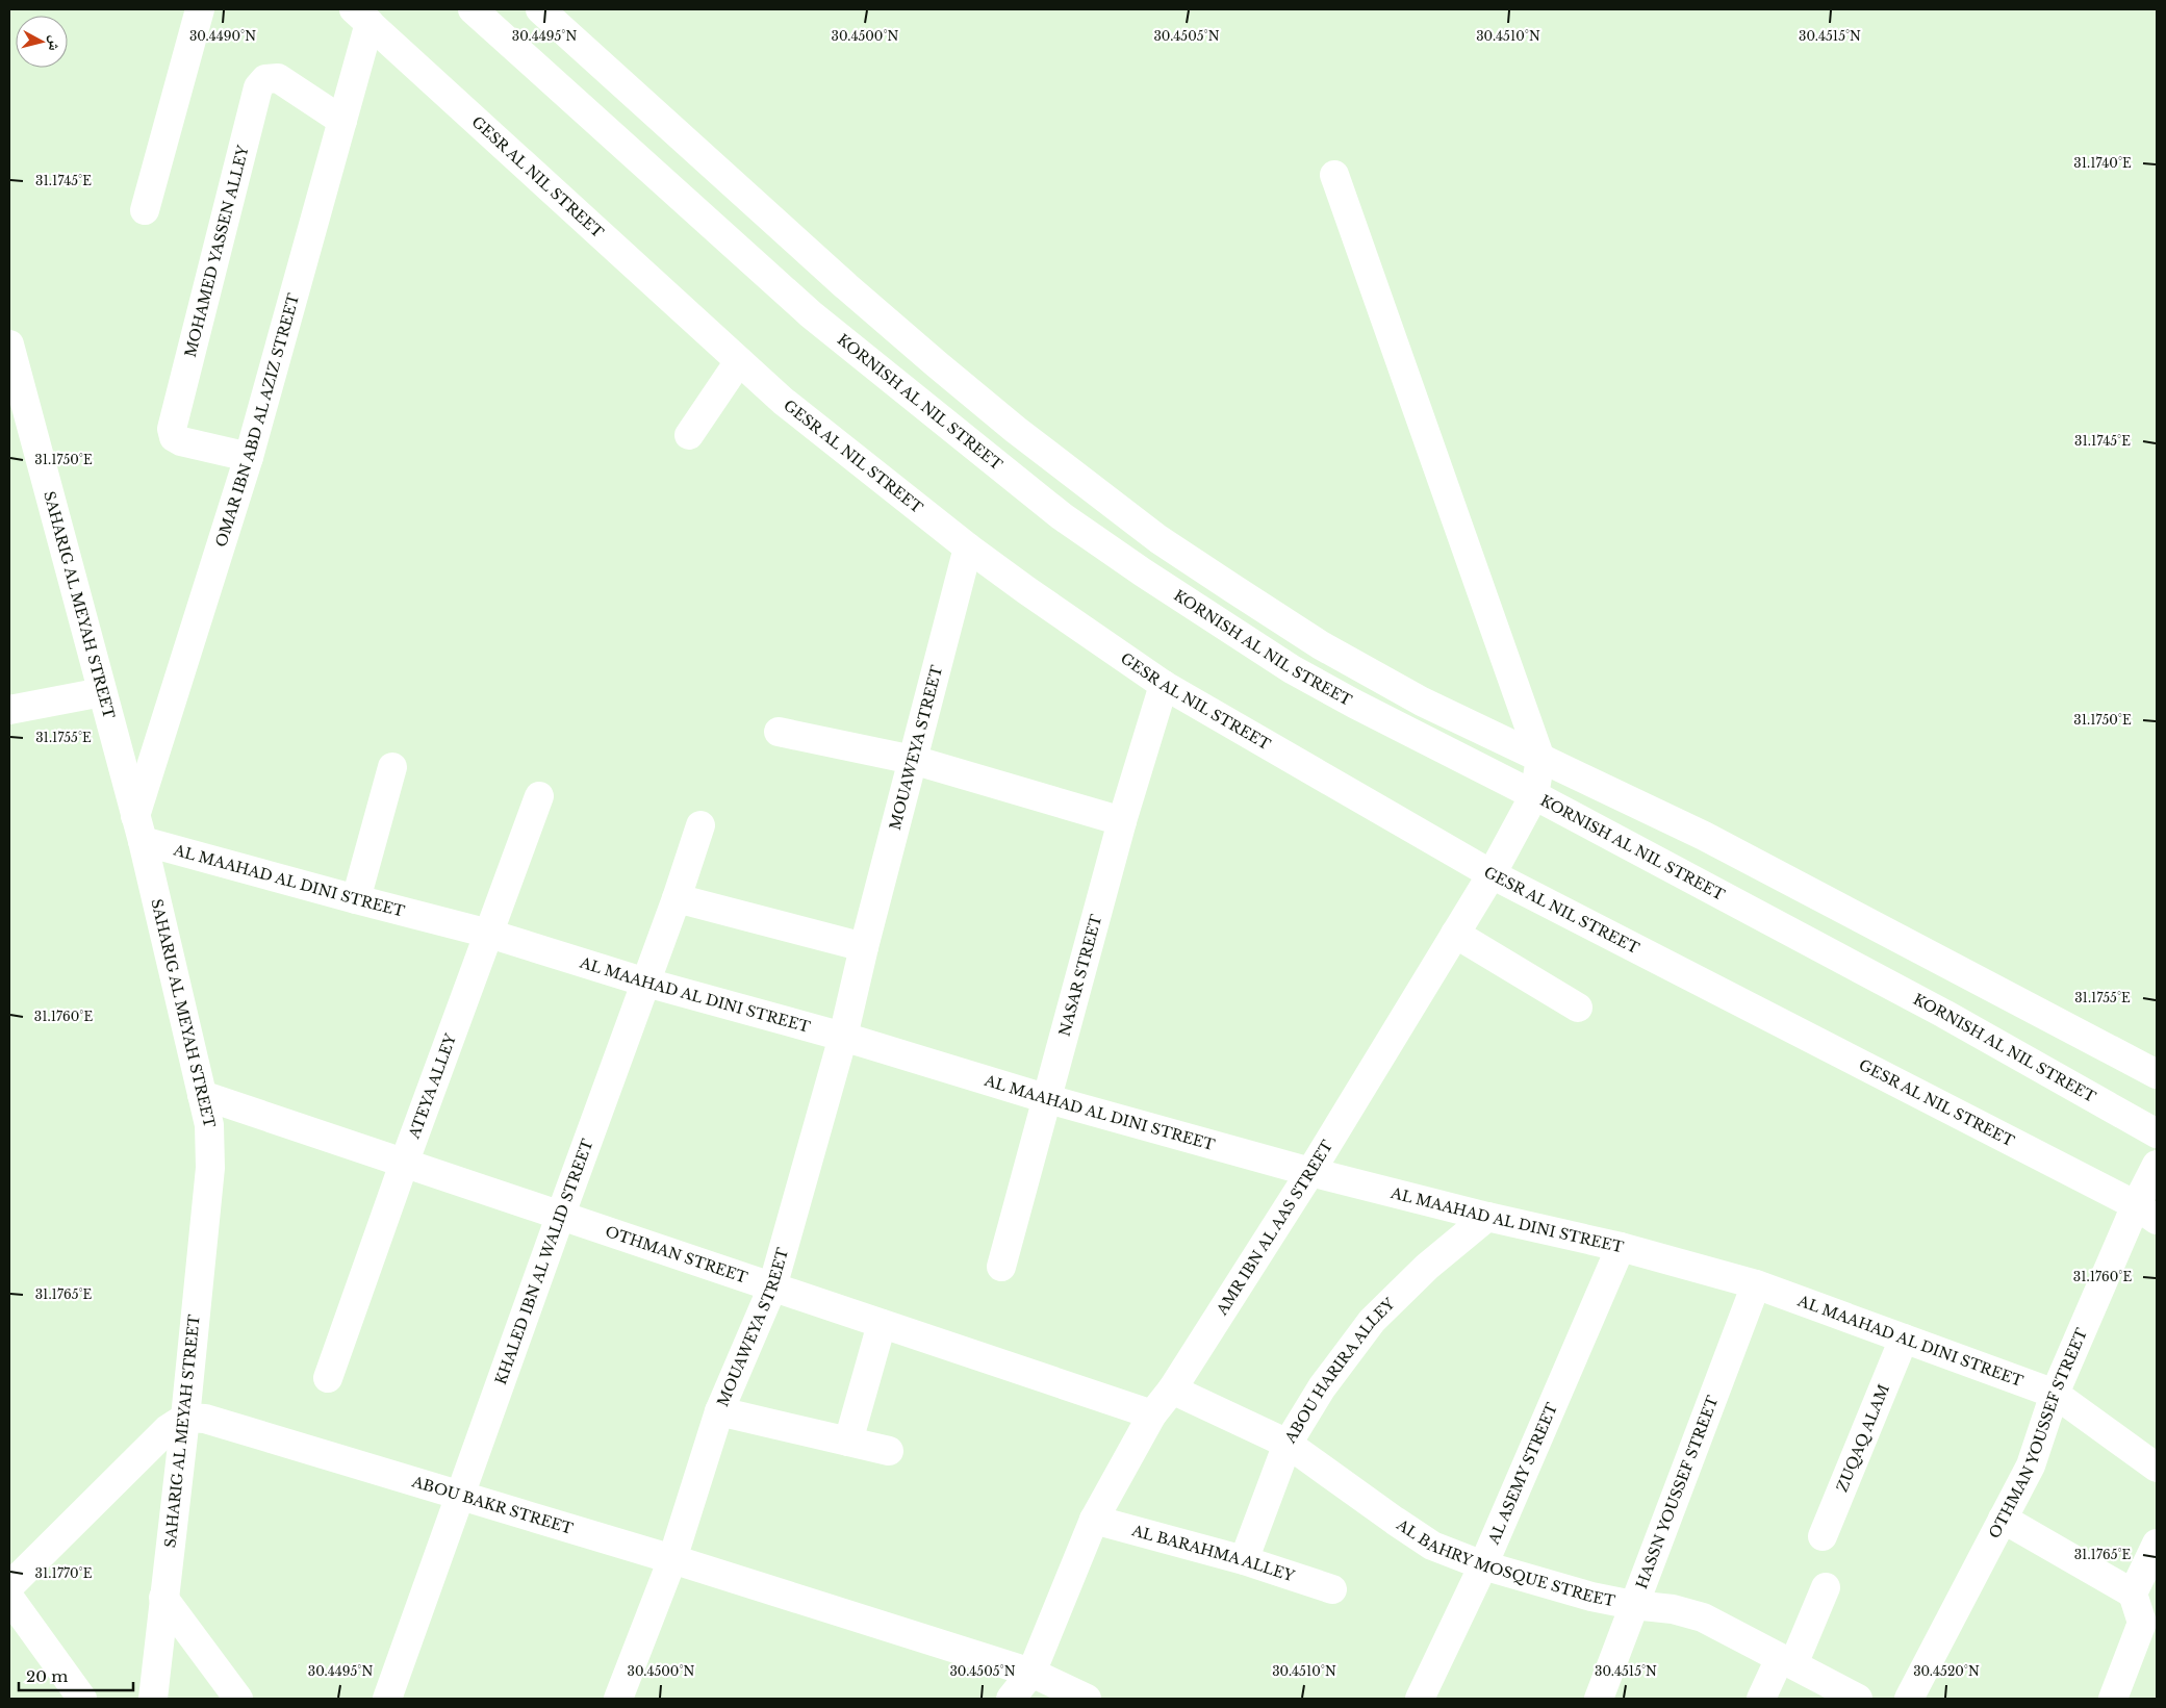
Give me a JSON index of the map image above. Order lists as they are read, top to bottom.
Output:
{
  "streets": {
    "street": [
      "GESR AL NIL STREET",
      "MOHAMED YASSEN ALLEY",
      "KORNISH AL NIL STREET",
      "OMAR IBN ABD AL AZIZ STREET",
      "SAHARIG AL MEYAH STREET",
      "MOUAWEYA STREET",
      "AL MAAHAD AL DINI STREET",
      "NASAR STREET",
      "ATEYA ALLEY",
      "AMR IBN AL AAS STREET",
      "OTHMAN STREET",
      "KHALED IBN AL WALID STREET",
      "ABOU HARIRA ALLEY",
      "OTHMAN YOUSSEF STREET",
      "ZUQAQ ALAM",
      "AL ASEMY STREET",
      "HASSN YOUSSEF STREET",
      "ABOU BAKR STREET",
      "AL BARAHMA ALLEY",
      "AL BAHRY MOSQUE STREET"
    ]
  },
  "crossings": [
    ["GESR AL NIL STREET", "OMAR IBN ABD AL AZIZ STREET"],
    ["GESR AL NIL STREET", "MOUAWEYA STREET"],
    ["GESR AL NIL STREET", "NASAR STREET"],
    ["GESR AL NIL STREET", "AMR IBN AL AAS STREET"],
    ["GESR AL NIL STREET", "OTHMAN YOUSSEF STREET"],
    ["MOHAMED YASSEN ALLEY", "OMAR IBN ABD AL AZIZ STREET"],
    ["KORNISH AL NIL STREET", "AMR IBN AL AAS STREET"],
    ["OMAR IBN ABD AL AZIZ STREET", "SAHARIG AL MEYAH STREET"],
    ["OMAR IBN ABD AL AZIZ STREET", "AL MAAHAD AL DINI STREET"],
    ["SAHARIG AL MEYAH STREET", "AL MAAHAD AL DINI STREET"],
    ["SAHARIG AL MEYAH STREET", "OTHMAN STREET"],
    ["SAHARIG AL MEYAH STREET", "ABOU BAKR STREET"],
    ["MOUAWEYA STREET", "AL MAAHAD AL DINI STREET"],
    ["MOUAWEYA STREET", "OTHMAN STREET"],
    ["MOUAWEYA STREET", "ABOU BAKR STREET"],
    ["AL MAAHAD AL DINI STREET", "NASAR STREET"],
    ["AL MAAHAD AL DINI STREET", "ATEYA ALLEY"],
    ["AL MAAHAD AL DINI STREET", "AMR IBN AL AAS STREET"],
    ["AL MAAHAD AL DINI STREET", "KHALED IBN AL WALID STREET"],
    ["AL MAAHAD AL DINI STREET", "ABOU HARIRA ALLEY"],
    ["AL MAAHAD AL DINI STREET", "OTHMAN YOUSSEF STREET"],
    ["AL MAAHAD AL DINI STREET", "ZUQAQ ALAM"],
    ["AL MAAHAD AL DINI STREET", "AL ASEMY STREET"],
    ["AL MAAHAD AL DINI STREET", "HASSN YOUSSEF STREET"],
    ["ATEYA ALLEY", "OTHMAN STREET"],
    ["AMR IBN AL AAS STREET", "OTHMAN STREET"],
    ["AMR IBN AL AAS STREET", "ABOU BAKR STREET"],
    ["AMR IBN AL AAS STREET", "AL BARAHMA ALLEY"],
    ["AMR IBN AL AAS STREET", "AL BAHRY MOSQUE STREET"],
    ["OTHMAN STREET", "KHALED IBN AL WALID STREET"],
    ["KHALED IBN AL WALID STREET", "ABOU BAKR STREET"],
    ["ABOU HARIRA ALLEY", "AL BARAHMA ALLEY"],
    ["ABOU HARIRA ALLEY", "AL BAHRY MOSQUE STREET"],
    ["AL ASEMY STREET", "AL BAHRY MOSQUE STREET"],
    ["HASSN YOUSSEF STREET", "AL BAHRY MOSQUE STREET"]
  ],
  "scale_bar": "20 m",
  "north": "right",
  "coordinates": [
    "30.4490°N",
    "30.4495°N",
    "30.4500°N",
    "30.4505°N",
    "30.4510°N",
    "30.4515°N",
    "31.1740°E",
    "31.1745°E",
    "31.1750°E",
    "31.1755°E",
    "31.1760°E",
    "31.1765°E",
    "31.1770°E",
    "30.4520°N"
  ]
}
